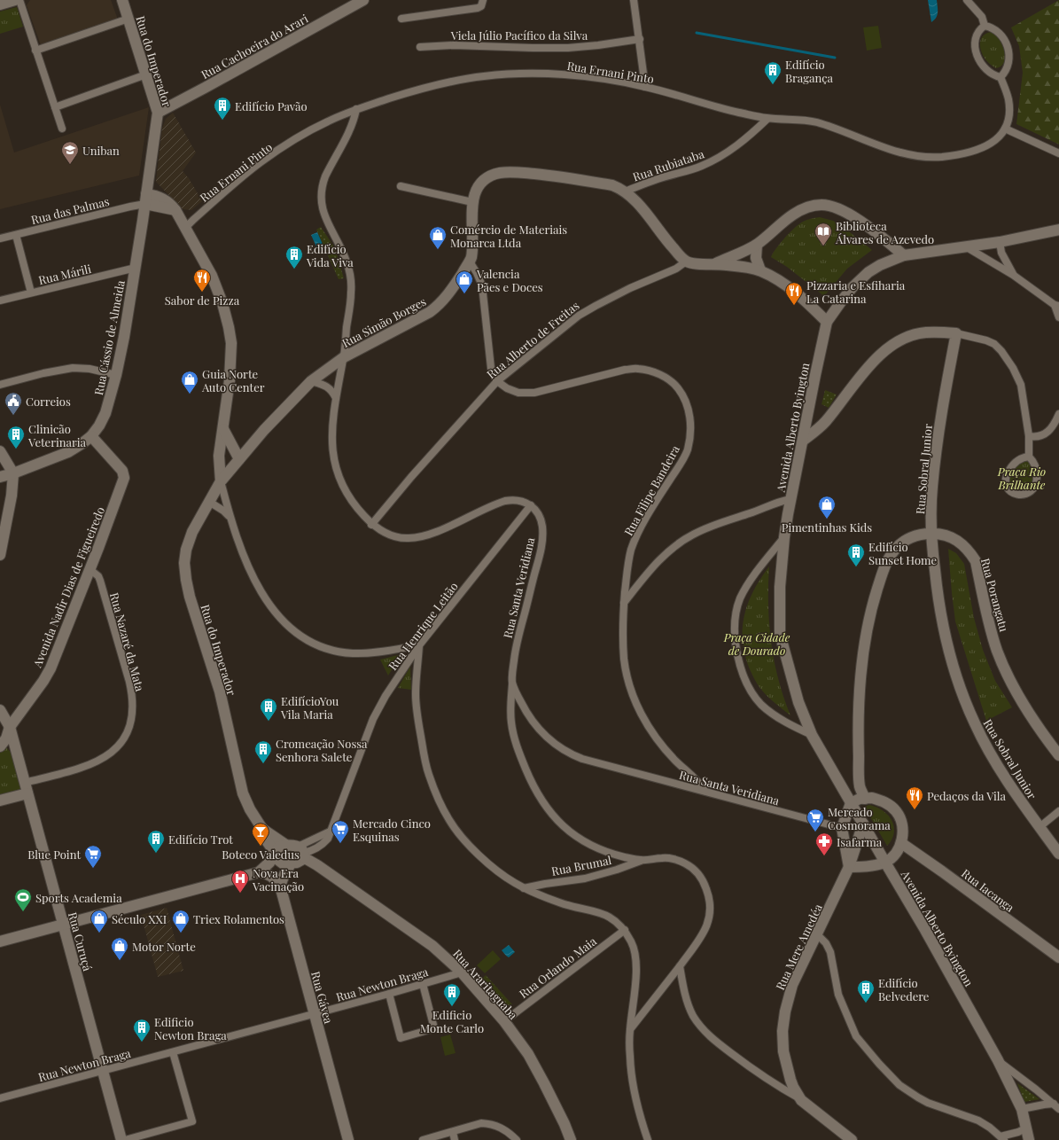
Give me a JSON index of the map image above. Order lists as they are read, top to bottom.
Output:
{
  "streets": {
    "street": [
      "Viela Júlio Pacífico da Silva",
      "Rua Cachoeira do Arari",
      "Rua do Imperador",
      "Rua Ernani Pinto",
      "Rua Rubiataba",
      "Rua das Palmas",
      "Rua Márili",
      "Rua Simão Borges",
      "Rua Cássio de Almeida",
      "Rua Alberto de Freitas",
      "Avenida Alberto Byington",
      "Rua Sobral Junior",
      "Rua Filipe Bandeira",
      "Avenida Nadir Dias de Figueiredo",
      "Rua Santa Veridiana",
      "Rua Porangatu",
      "Rua Henrique Leitão",
      "Rua Nazaré da Mata",
      "Rua Brumal",
      "Rua Iacanga",
      "Rua Curuçá",
      "Rua Mere Amedéa",
      "Rua Orlando Maia",
      "Rua Newton Braga",
      "Rua Araritaguaba",
      "Rua Gávea"
    ]
  },
  "crossings": [
    ["Rua Cachoeira do Arari", "Rua do Imperador"],
    ["Rua do Imperador", "Rua das Palmas"],
    ["Rua do Imperador", "Rua Simão Borges"],
    ["Rua do Imperador", "Rua Cássio de Almeida"],
    ["Rua do Imperador", "Rua Henrique Leitão"],
    ["Rua do Imperador", "Rua Araritaguaba"],
    ["Rua Ernani Pinto", "Rua Rubiataba"],
    ["Rua Rubiataba", "Rua Simão Borges"],
    ["Rua das Palmas", "Rua Cássio de Almeida"],
    ["Rua Márili", "Rua Cássio de Almeida"],
    ["Rua Simão Borges", "Rua Alberto de Freitas"],
    ["Rua Cássio de Almeida", "Avenida Nadir Dias de Figueiredo"],
    ["Rua Alberto de Freitas", "Rua Filipe Bandeira"],
    ["Avenida Alberto Byington", "Rua Mere Amedéa"],
    ["Rua Sobral Junior", "Rua Porangatu"],
    ["Rua Filipe Bandeira", "Rua Santa Veridiana"],
    ["Avenida Nadir Dias de Figueiredo", "Rua Nazaré da Mata"],
    ["Avenida Nadir Dias de Figueiredo", "Rua Curuçá"],
    ["Rua Santa Veridiana", "Rua Henrique Leitão"],
    ["Rua Henrique Leitão", "Rua Araritaguaba"],
    ["Rua Nazaré da Mata", "Rua Curuçá"],
    ["Rua Curuçá", "Rua Newton Braga"],
    ["Rua Orlando Maia", "Rua Araritaguaba"],
    ["Rua Newton Braga", "Rua Araritaguaba"],
    ["Rua Newton Braga", "Rua Gávea"]
  ],
  "parks": ["Praça Rio Brilhante", "Praça Cidade de Dourado"],
  "places": {
    "building": [
      "Edifício Bragança",
      "Edifício Pavão",
      "Edifício Vida Viva",
      "Clinicão Veterinaria",
      "Edifício Sunset Home",
      "EdifícioYou Vila Maria",
      "Cromeação Nossa Senhora Salete",
      "Edifício Trot",
      "Edifício Belvedere",
      "Edificio Monte Carlo",
      "Edificio Newton Braga"
    ],
    "school or university": ["Uniban"],
    "library": ["Biblioteca Álvares de Azevedo"],
    "shop": [
      "Comércio de Materiais Monarca Ltda",
      "Valencia Pães e Doces",
      "Guia Norte Auto Center",
      "Pimentinhas Kids",
      "Século XXI",
      "Triex Rolamentos",
      "Motor Norte"
    ],
    "restaurant": ["Sabor de Pizza", "Pizzaria e Esfiharia La Catarina", "Pedaços da Vila"],
    "public building": ["Correios"],
    "supermarket": ["Mercado Cosmorama", "Mercado Cinco Esquinas", "Blue Point"],
    "bar": ["Boteco Valedus"],
    "pharmacy": ["Isafarma"],
    "hospital": ["Nova Era Vacinação"],
    "sports": ["Sports Academia"]
  }
}
